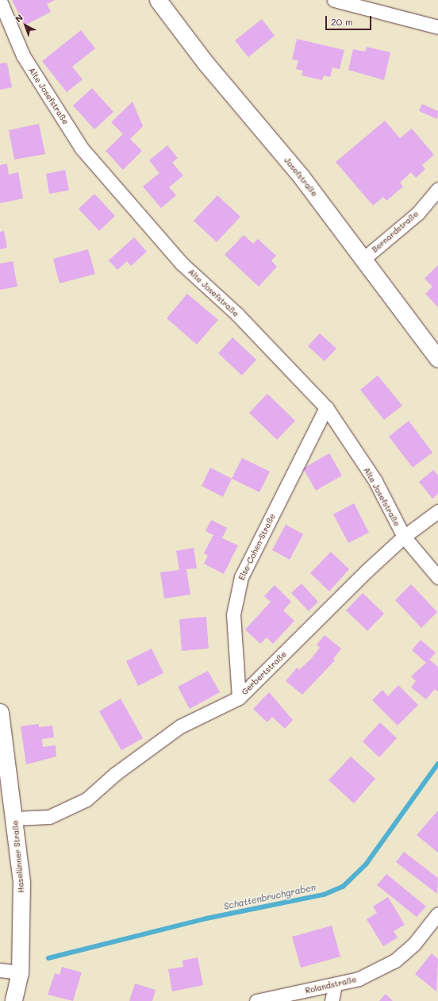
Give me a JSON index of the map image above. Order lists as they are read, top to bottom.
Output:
{
  "streets": {
    "street": [
      "Alte Josefstraße",
      "Josefstraße",
      "Bernardstraße",
      "Else-Cohen-Straße",
      "Gerbertstraße",
      "Haselünner Straße",
      "Rolandstraße"
    ]
  },
  "crossings": [
    ["Alte Josefstraße", "Else-Cohen-Straße"],
    ["Alte Josefstraße", "Gerbertstraße"],
    ["Josefstraße", "Bernardstraße"],
    ["Else-Cohen-Straße", "Gerbertstraße"],
    ["Gerbertstraße", "Haselünner Straße"]
  ],
  "water": ["Schattenbruchgraben"],
  "scale_bar": "20 m",
  "north": "top left"
}
